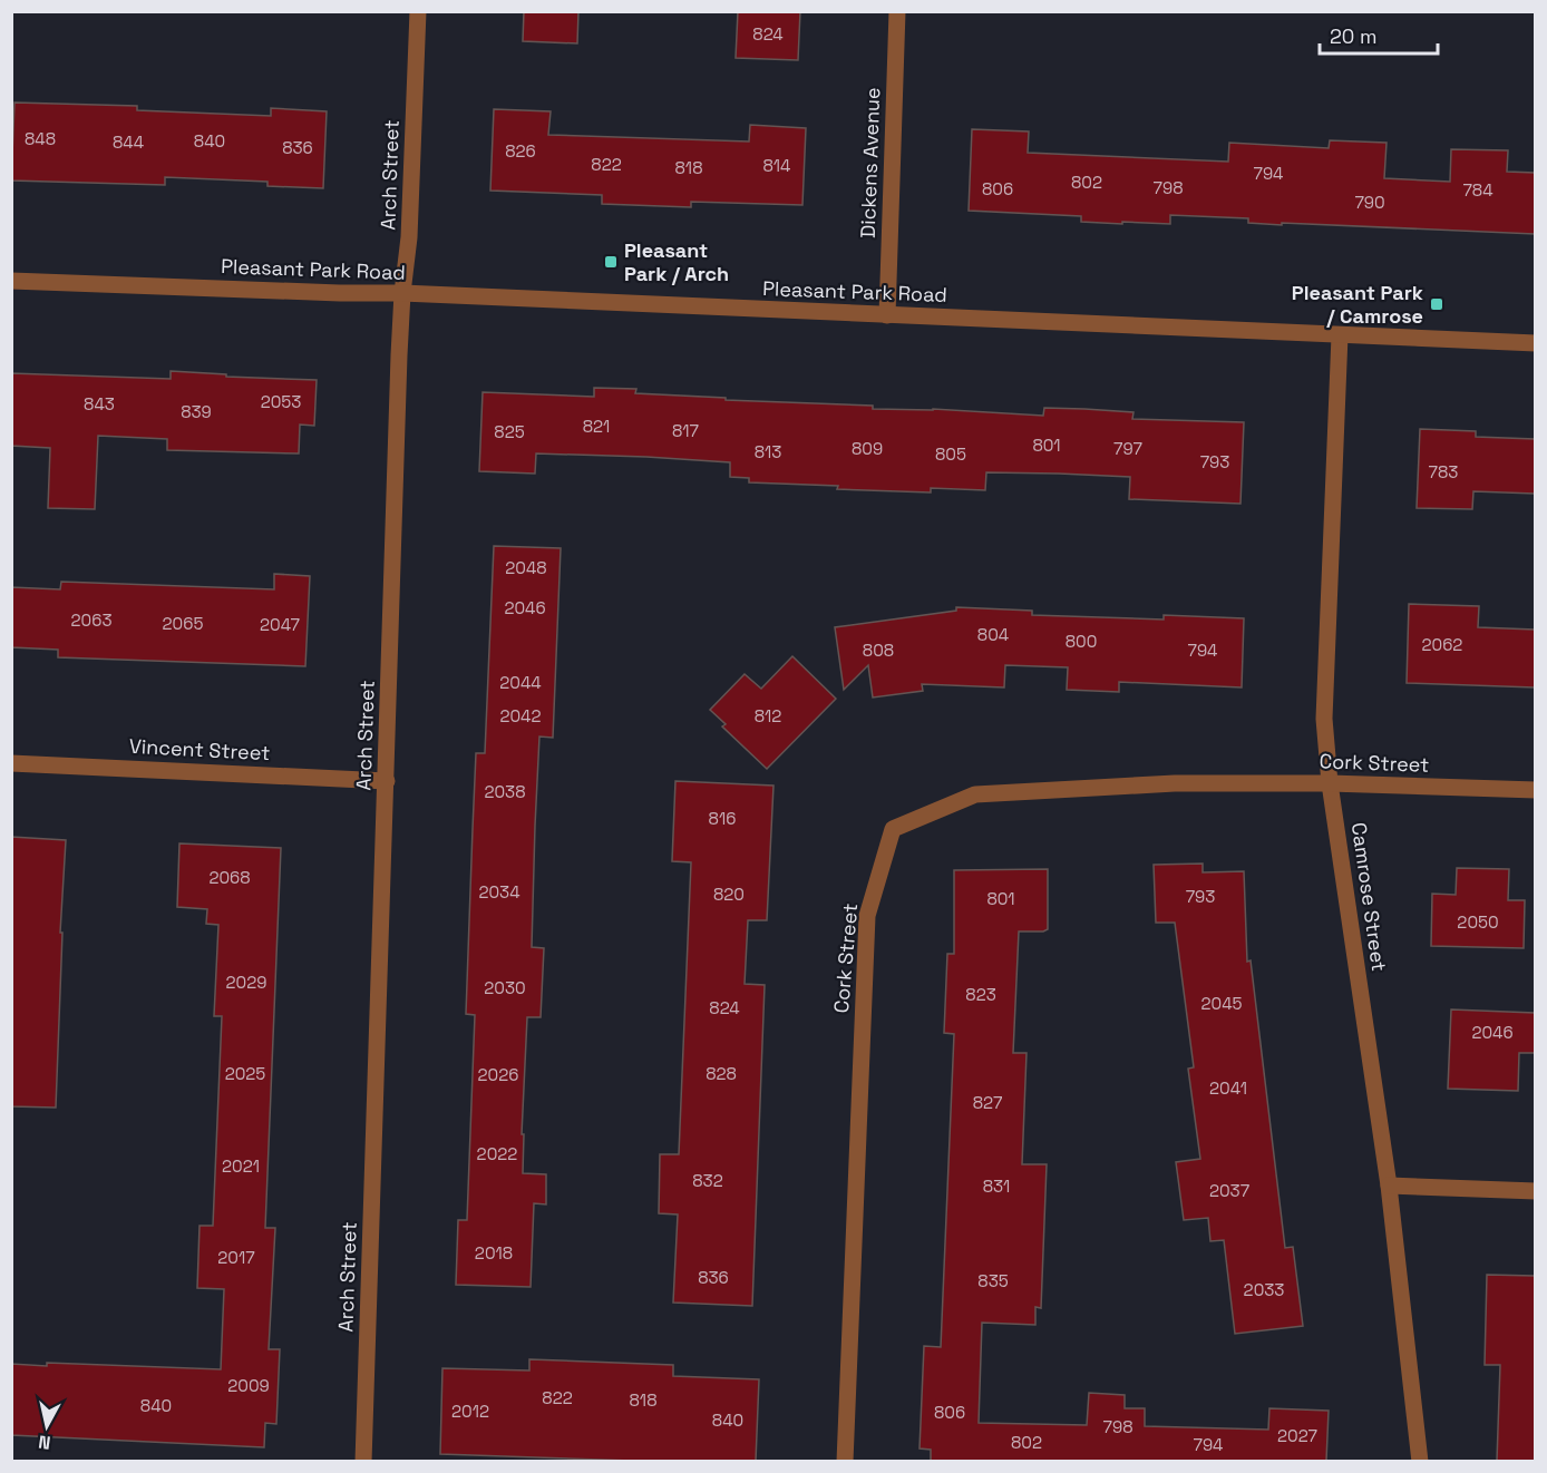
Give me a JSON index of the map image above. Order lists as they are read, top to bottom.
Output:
{
  "streets": {
    "street": [
      "Dickens Avenue",
      "Arch Street",
      "Pleasant Park Road",
      "Vincent Street",
      "Cork Street",
      "Camrose Street"
    ]
  },
  "crossings": [
    ["Dickens Avenue", "Pleasant Park Road"],
    ["Arch Street", "Pleasant Park Road"],
    ["Arch Street", "Vincent Street"],
    ["Pleasant Park Road", "Camrose Street"],
    ["Cork Street", "Camrose Street"]
  ],
  "places": {
    "transit": ["Pleasant Park / Arch", "Pleasant Park / Camrose"]
  },
  "house_numbers": [
    "824",
    "848",
    "840",
    "844",
    "836",
    "826",
    "822",
    "814",
    "818",
    "794",
    "802",
    "798",
    "806",
    "784",
    "790",
    "2053",
    "843",
    "839",
    "821",
    "817",
    "825",
    "801",
    "809",
    "797",
    "813",
    "805",
    "793",
    "783",
    "2048",
    "2046",
    "2063",
    "2065",
    "2047",
    "804",
    "800",
    "2062",
    "808",
    "794",
    "2044",
    "2042",
    "812",
    "2038",
    "816",
    "2068",
    "2034",
    "820",
    "793",
    "801",
    "2050",
    "2029",
    "2030",
    "823",
    "2045",
    "824",
    "2046",
    "2025",
    "828",
    "2026",
    "2041",
    "827",
    "2022",
    "2021",
    "832",
    "831",
    "2037",
    "2018",
    "2017",
    "836",
    "835",
    "2033",
    "2009",
    "822",
    "818",
    "840",
    "2012",
    "806",
    "840",
    "798",
    "2027",
    "802",
    "794"
  ],
  "scale_bar": "20 m",
  "north": "bottom"
}
